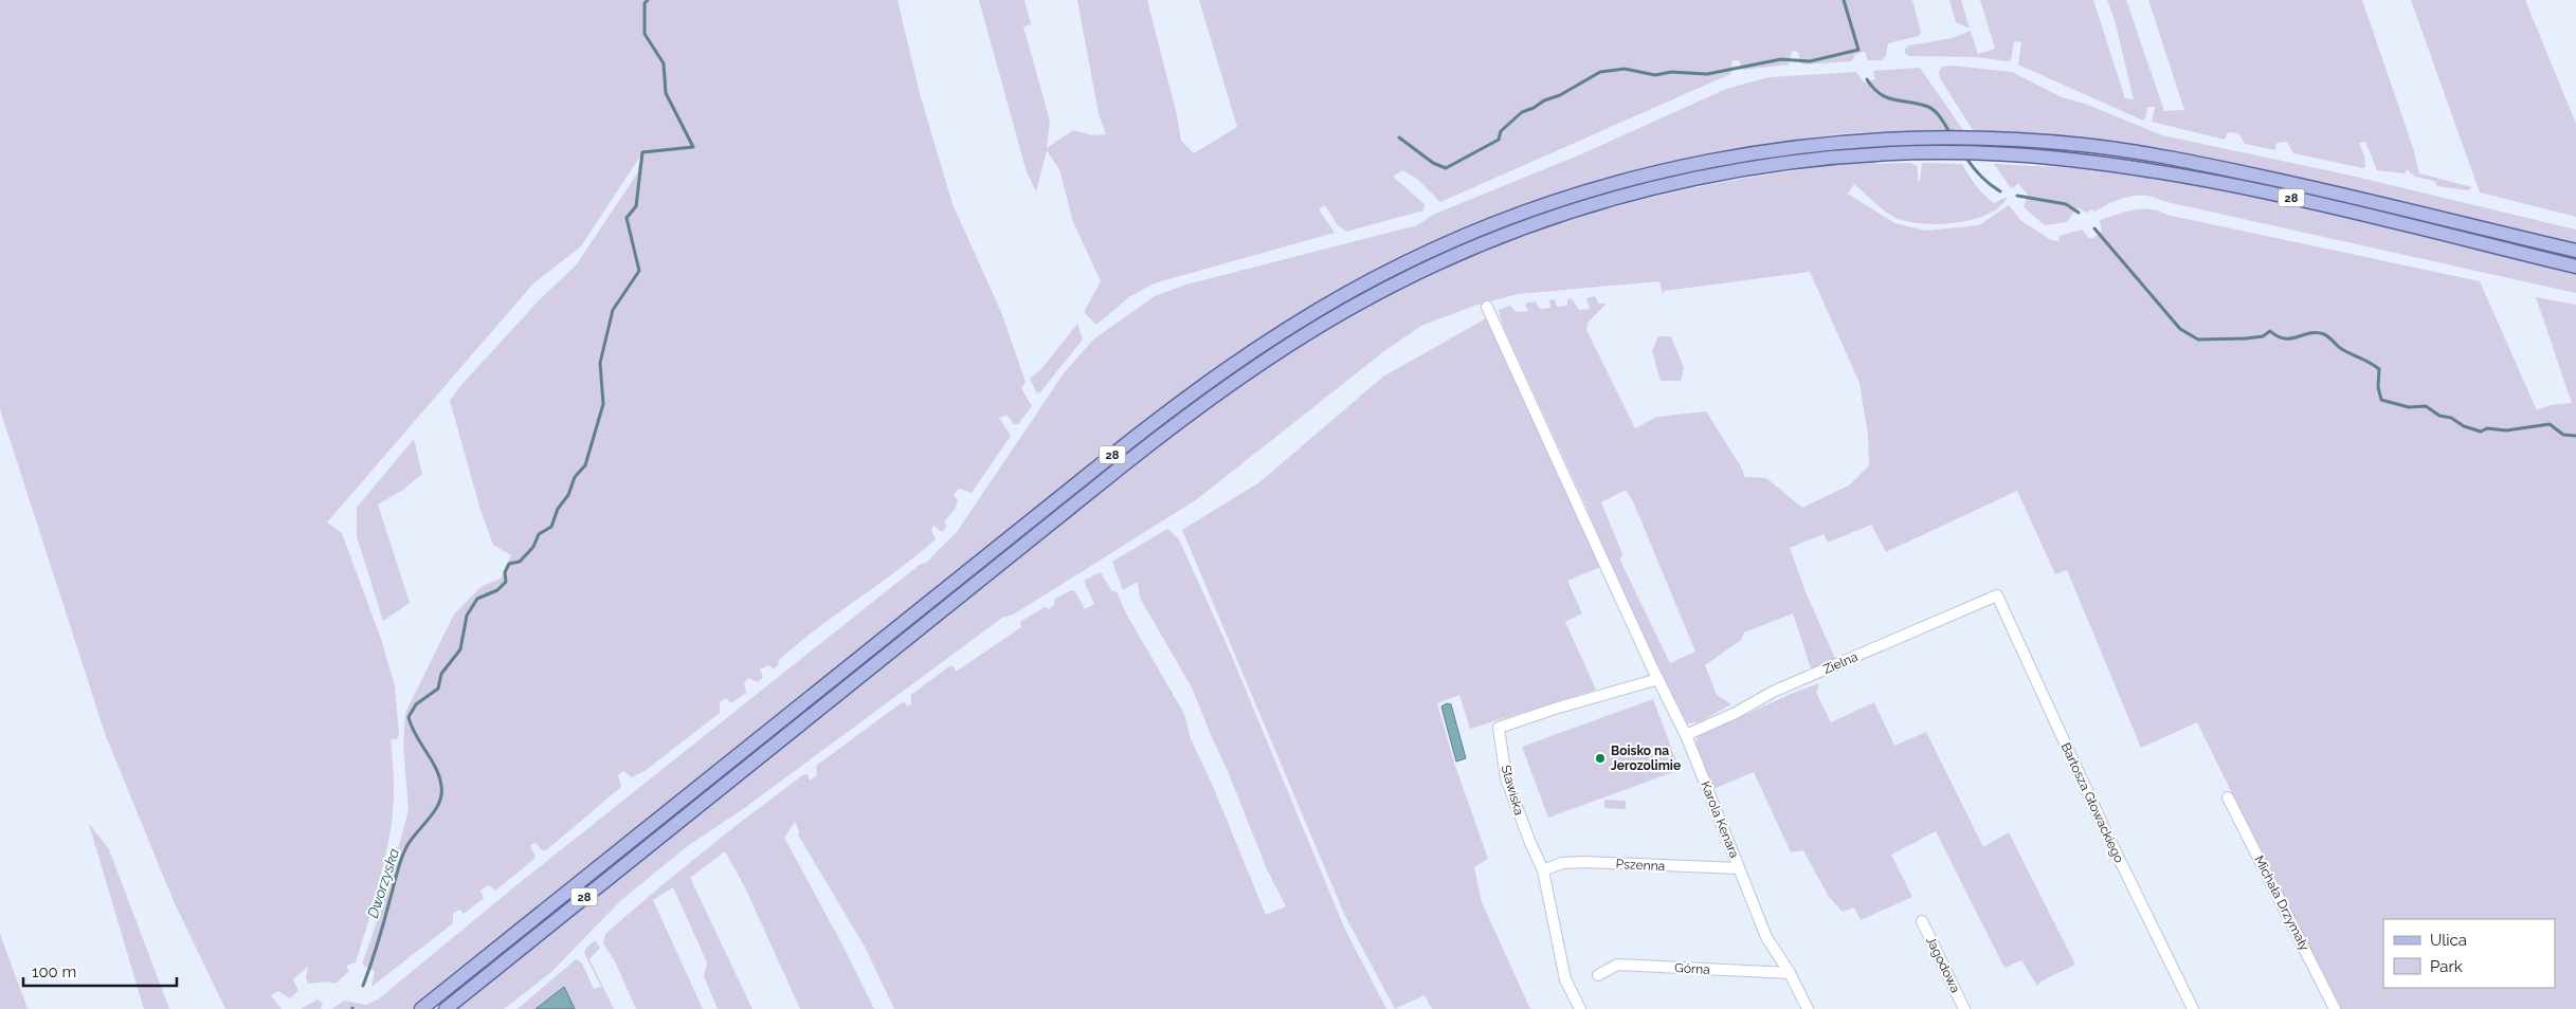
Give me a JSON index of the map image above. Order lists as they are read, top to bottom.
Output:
{
  "streets": {
    "main road": ["28"],
    "street": [
      "Zielna",
      "Stawiska",
      "Bartosza Głowackiego",
      "Karola Kenara",
      "Pszenna",
      "Michała Drzymały",
      "Jagodowa",
      "Górna"
    ]
  },
  "crossings": [
    ["Zielna", "Bartosza Głowackiego"],
    ["Zielna", "Karola Kenara"],
    ["Stawiska", "Karola Kenara"],
    ["Stawiska", "Pszenna"],
    ["Karola Kenara", "Pszenna"],
    ["Karola Kenara", "Górna"]
  ],
  "water": ["Dworzyska"],
  "places": ["Boisko na Jerozolimie"],
  "legend": ["Ulica", "Park"],
  "scale_bar": "100 m"
}
